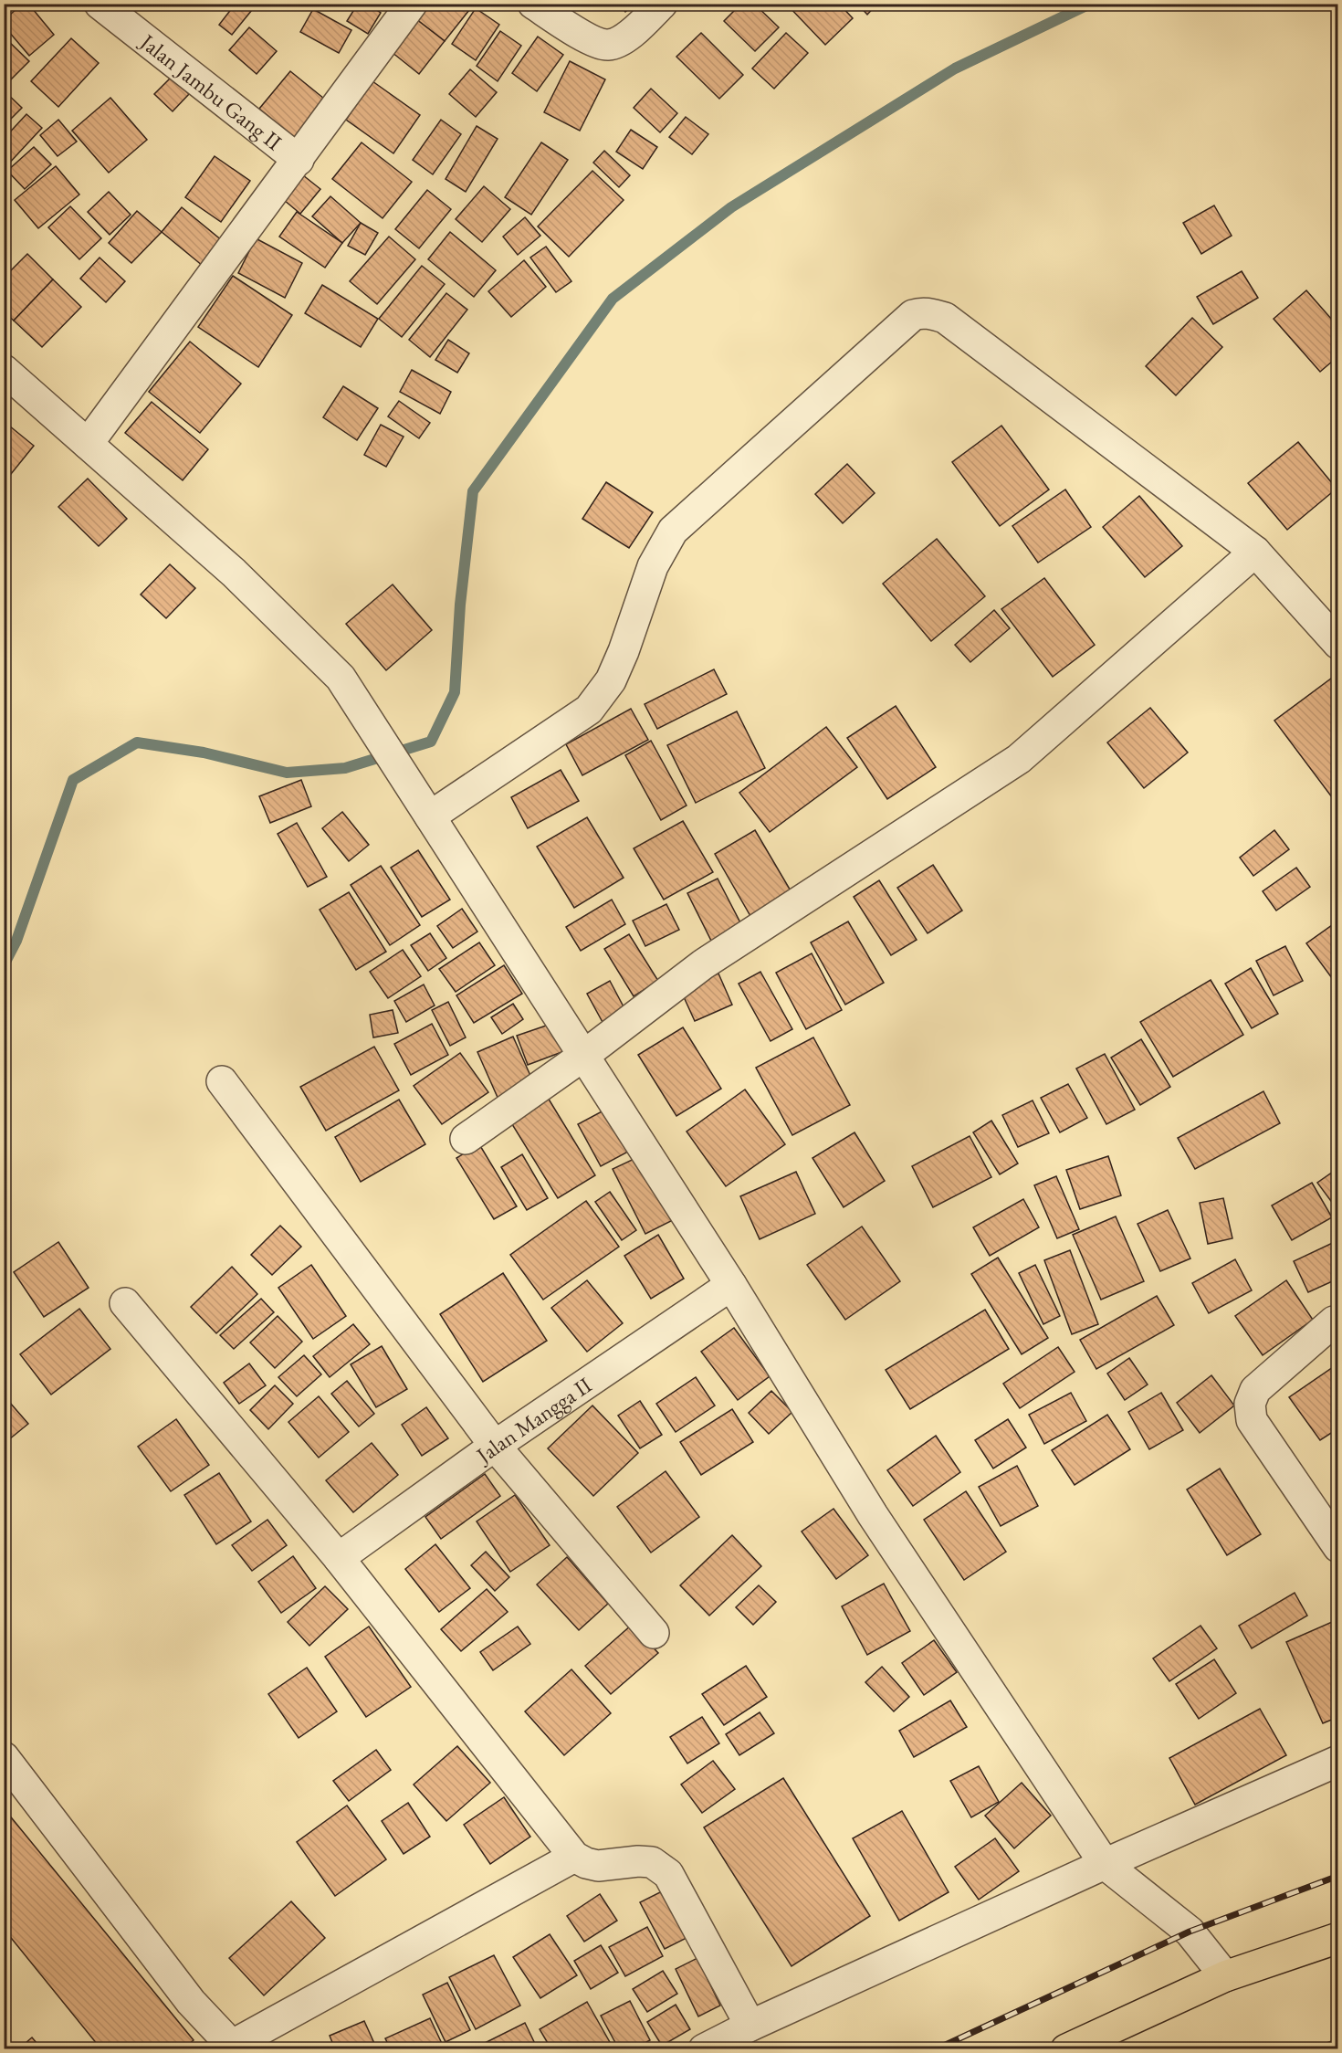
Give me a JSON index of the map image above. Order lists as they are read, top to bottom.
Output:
{
  "streets": {
    "street": ["Jalan Jambu Gang II", "Jalan Mangga II"]
  }
}
